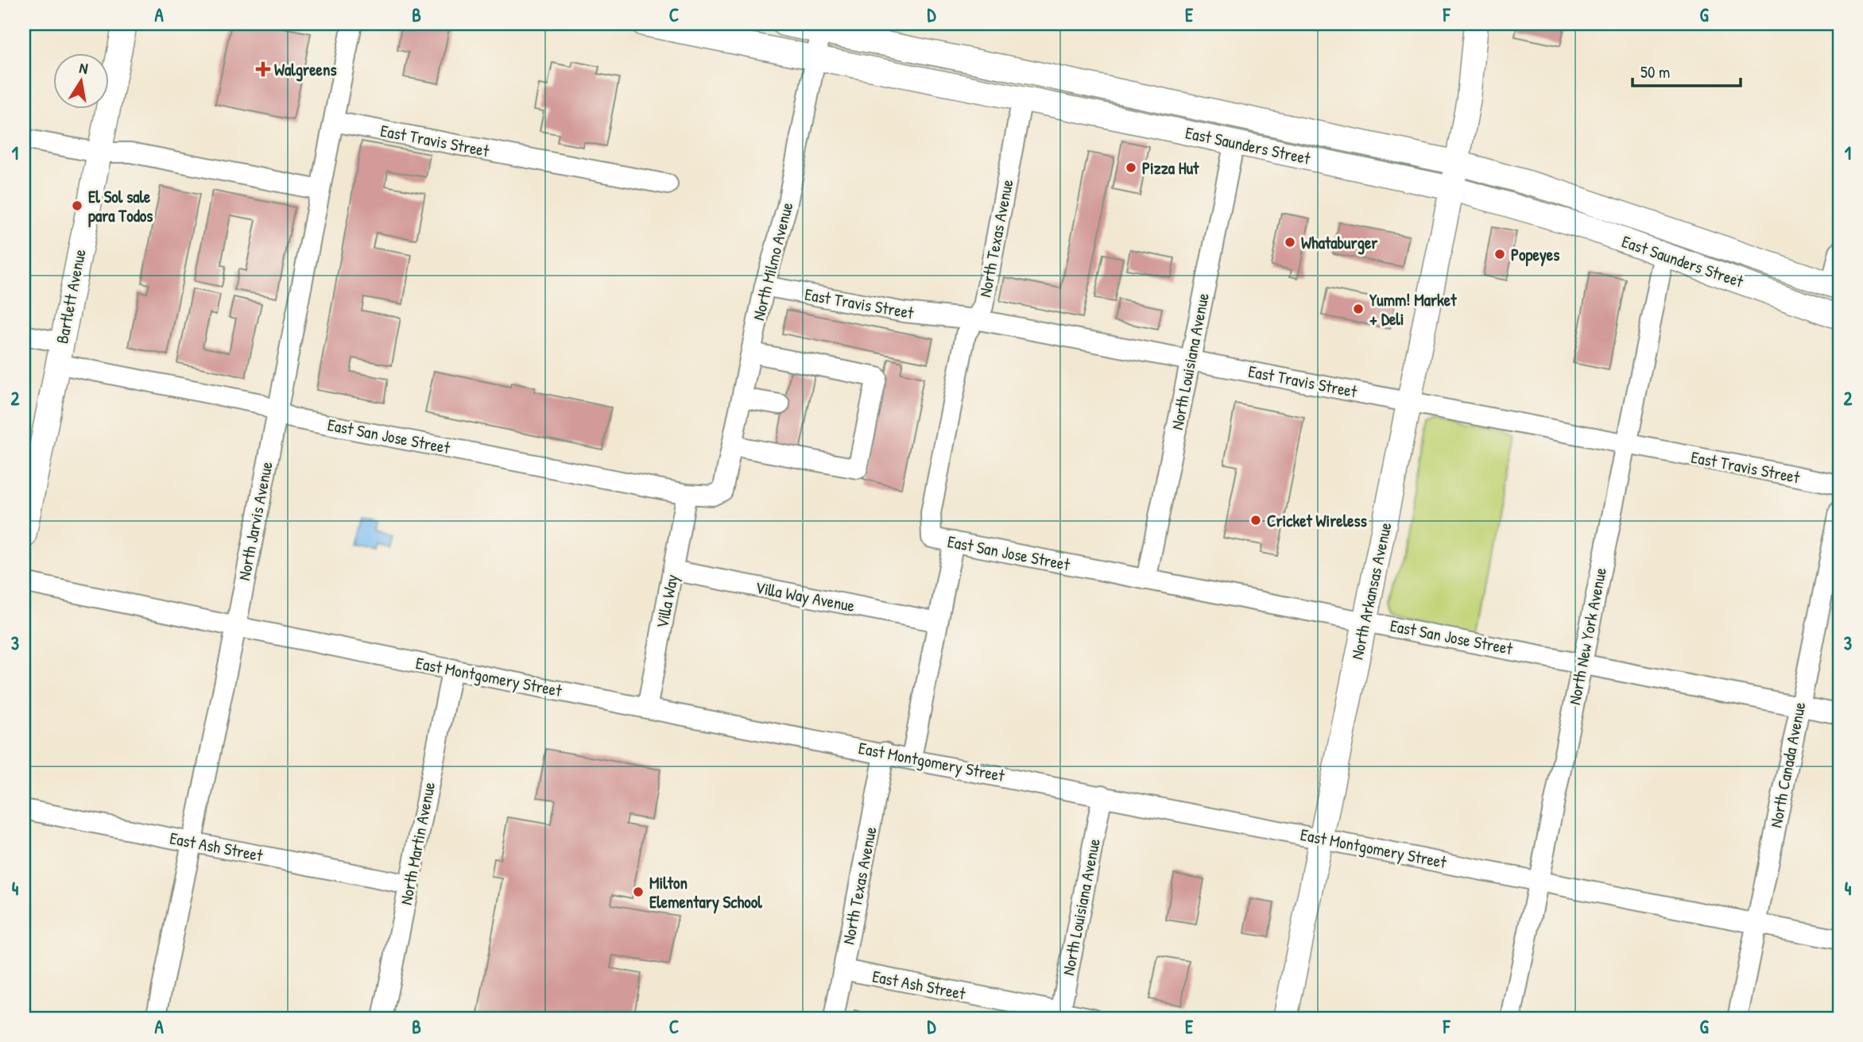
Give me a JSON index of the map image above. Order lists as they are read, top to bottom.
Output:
{
  "streets": {
    "main road": ["East Saunders Street", "Bartlett Avenue", "North Arkansas Avenue"],
    "street": [
      "East Travis Street",
      "North Texas Avenue",
      "North Milmo Avenue",
      "North Louisiana Avenue",
      "East San Jose Street",
      "North Jarvis Avenue",
      "Villa Way Avenue",
      "Villa Way",
      "North New York Avenue",
      "East Montgomery Street",
      "North Canada Avenue",
      "North Martin Avenue",
      "East Ash Street"
    ]
  },
  "crossings": [
    ["East Travis Street", "North Texas Avenue"],
    ["East Travis Street", "North Milmo Avenue"],
    ["East Travis Street", "North Louisiana Avenue"],
    ["East Travis Street", "North Jarvis Avenue"],
    ["East Travis Street", "North Arkansas Avenue"],
    ["East Travis Street", "North New York Avenue"],
    ["East Saunders Street", "North Texas Avenue"],
    ["East Saunders Street", "North Milmo Avenue"],
    ["East Saunders Street", "North Louisiana Avenue"],
    ["East Saunders Street", "North Arkansas Avenue"],
    ["East Saunders Street", "North New York Avenue"],
    ["North Texas Avenue", "East San Jose Street"],
    ["North Texas Avenue", "East Montgomery Street"],
    ["North Texas Avenue", "East Ash Street"],
    ["North Milmo Avenue", "East San Jose Street"],
    ["Bartlett Avenue", "East San Jose Street"],
    ["North Louisiana Avenue", "East San Jose Street"],
    ["North Louisiana Avenue", "East Montgomery Street"],
    ["North Louisiana Avenue", "East Ash Street"],
    ["East San Jose Street", "North Jarvis Avenue"],
    ["East San Jose Street", "North Arkansas Avenue"],
    ["East San Jose Street", "Villa Way"],
    ["East San Jose Street", "North New York Avenue"],
    ["East San Jose Street", "North Canada Avenue"],
    ["North Jarvis Avenue", "East Montgomery Street"],
    ["North Jarvis Avenue", "East Ash Street"],
    ["North Arkansas Avenue", "East Montgomery Street"],
    ["Villa Way Avenue", "Villa Way"],
    ["Villa Way", "East Montgomery Street"],
    ["North New York Avenue", "East Montgomery Street"],
    ["East Montgomery Street", "North Canada Avenue"],
    ["East Montgomery Street", "North Martin Avenue"],
    ["North Martin Avenue", "East Ash Street"]
  ],
  "places": {
    "health": ["Walgreens"],
    "other": [
      "Pizza Hut",
      "El Sol sale para Todos",
      "Whataburger",
      "Popeyes",
      "Yumm! Market + Deli",
      "Cricket Wireless",
      "Milton Elementary School"
    ]
  },
  "scale_bar": "50 m",
  "north": "top",
  "grid": {
    "columns": [
      "A",
      "B",
      "C",
      "D",
      "E",
      "F",
      "G"
    ],
    "rows": [
      "1",
      "2",
      "3",
      "4"
    ]
  }
}
